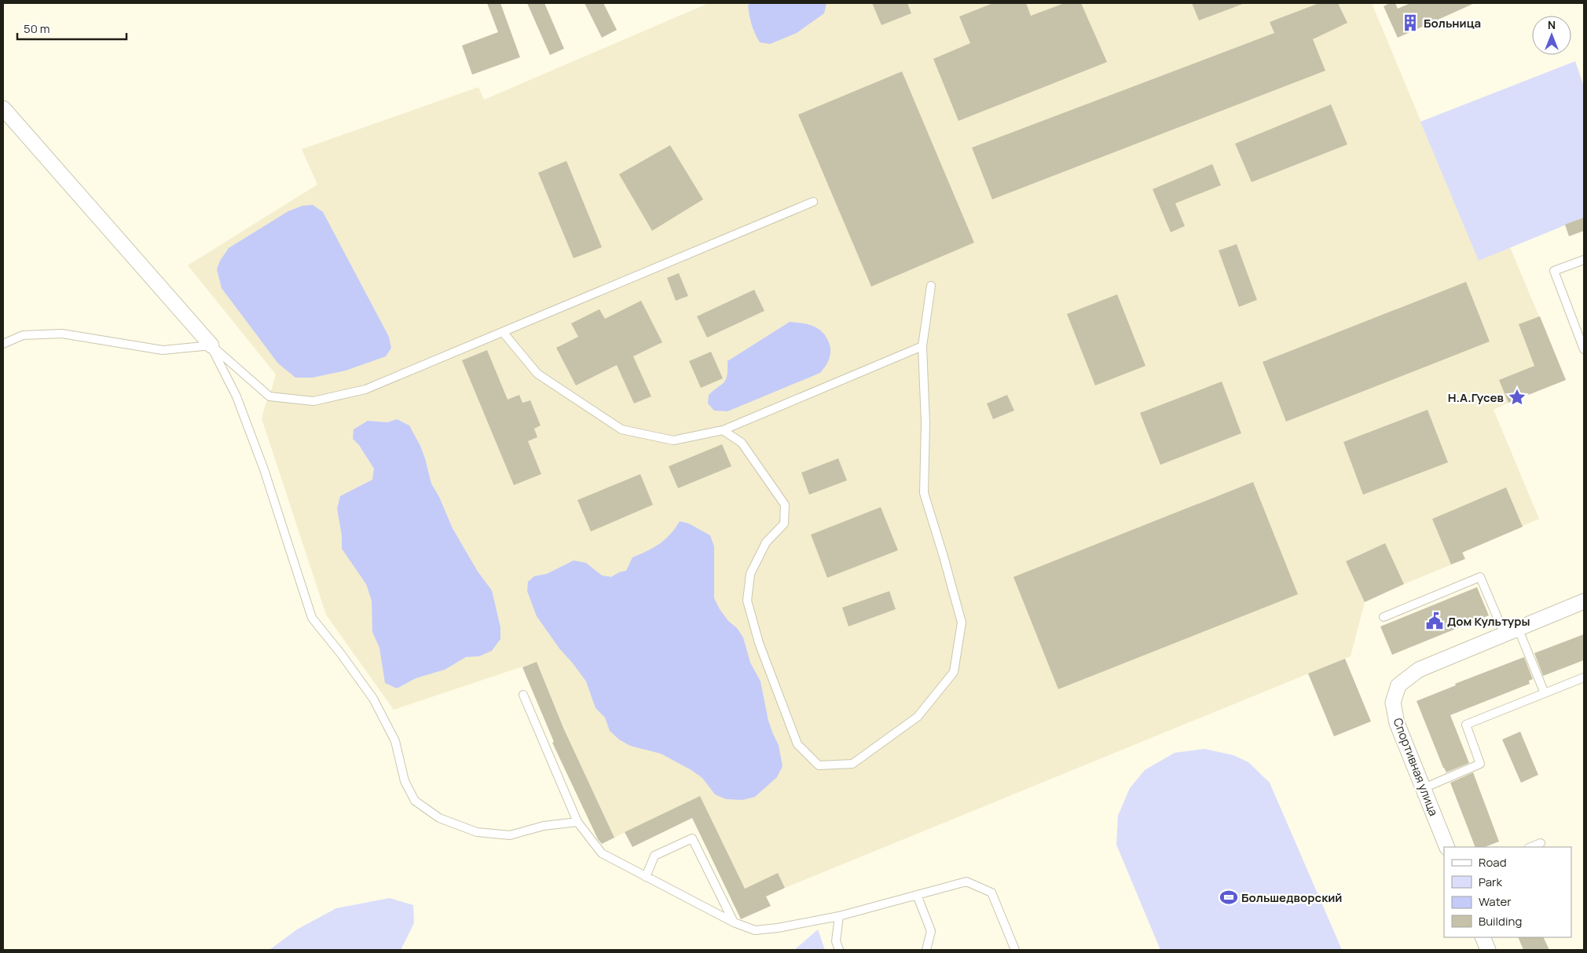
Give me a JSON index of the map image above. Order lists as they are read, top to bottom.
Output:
{
  "streets": {
    "street": ["Спортивная улица"]
  },
  "places": {
    "building": ["Больница"],
    "place": ["Н.А.Гусев"],
    "public building": ["Дом Культуры"],
    "sports": ["Большедворский"]
  },
  "legend": [
    "Road",
    "Park",
    "Water",
    "Building"
  ],
  "scale_bar": "50 m",
  "north": "top"
}
